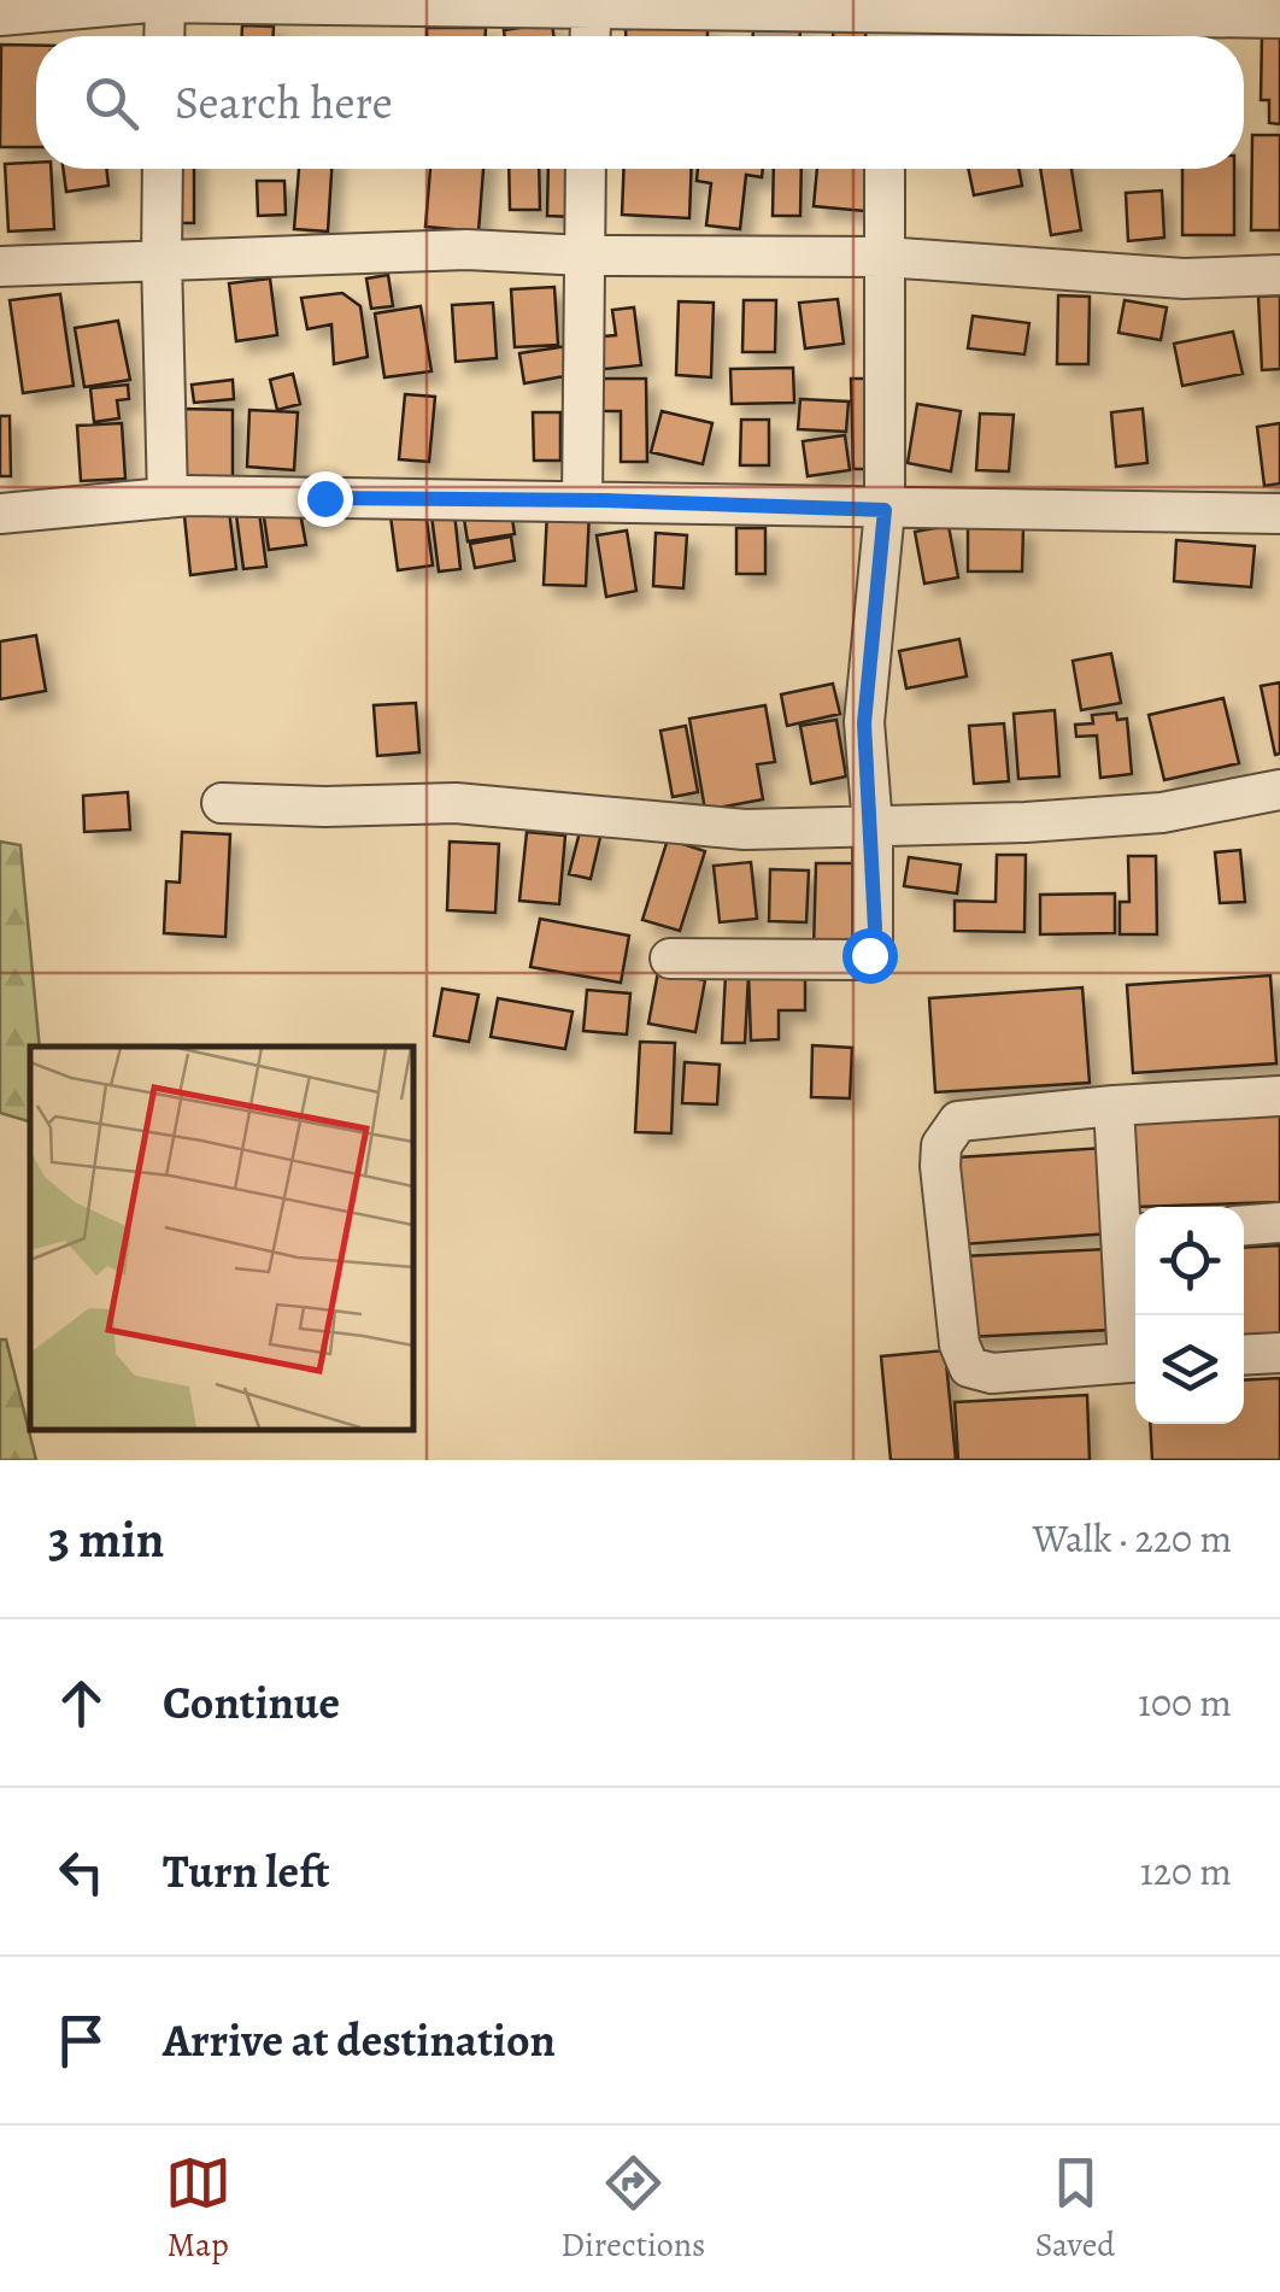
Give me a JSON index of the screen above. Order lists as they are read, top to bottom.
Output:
{
  "page": {
    "search": "Search here",
    "heading": ["3 min", "Walk · 220 m"],
    "list": [
      ["Continue", "100 m"],
      ["Turn left", "120 m"],
      "Arrive at destination"
    ],
    "nav": ["Map", "Directions", "Saved"]
  }
}
